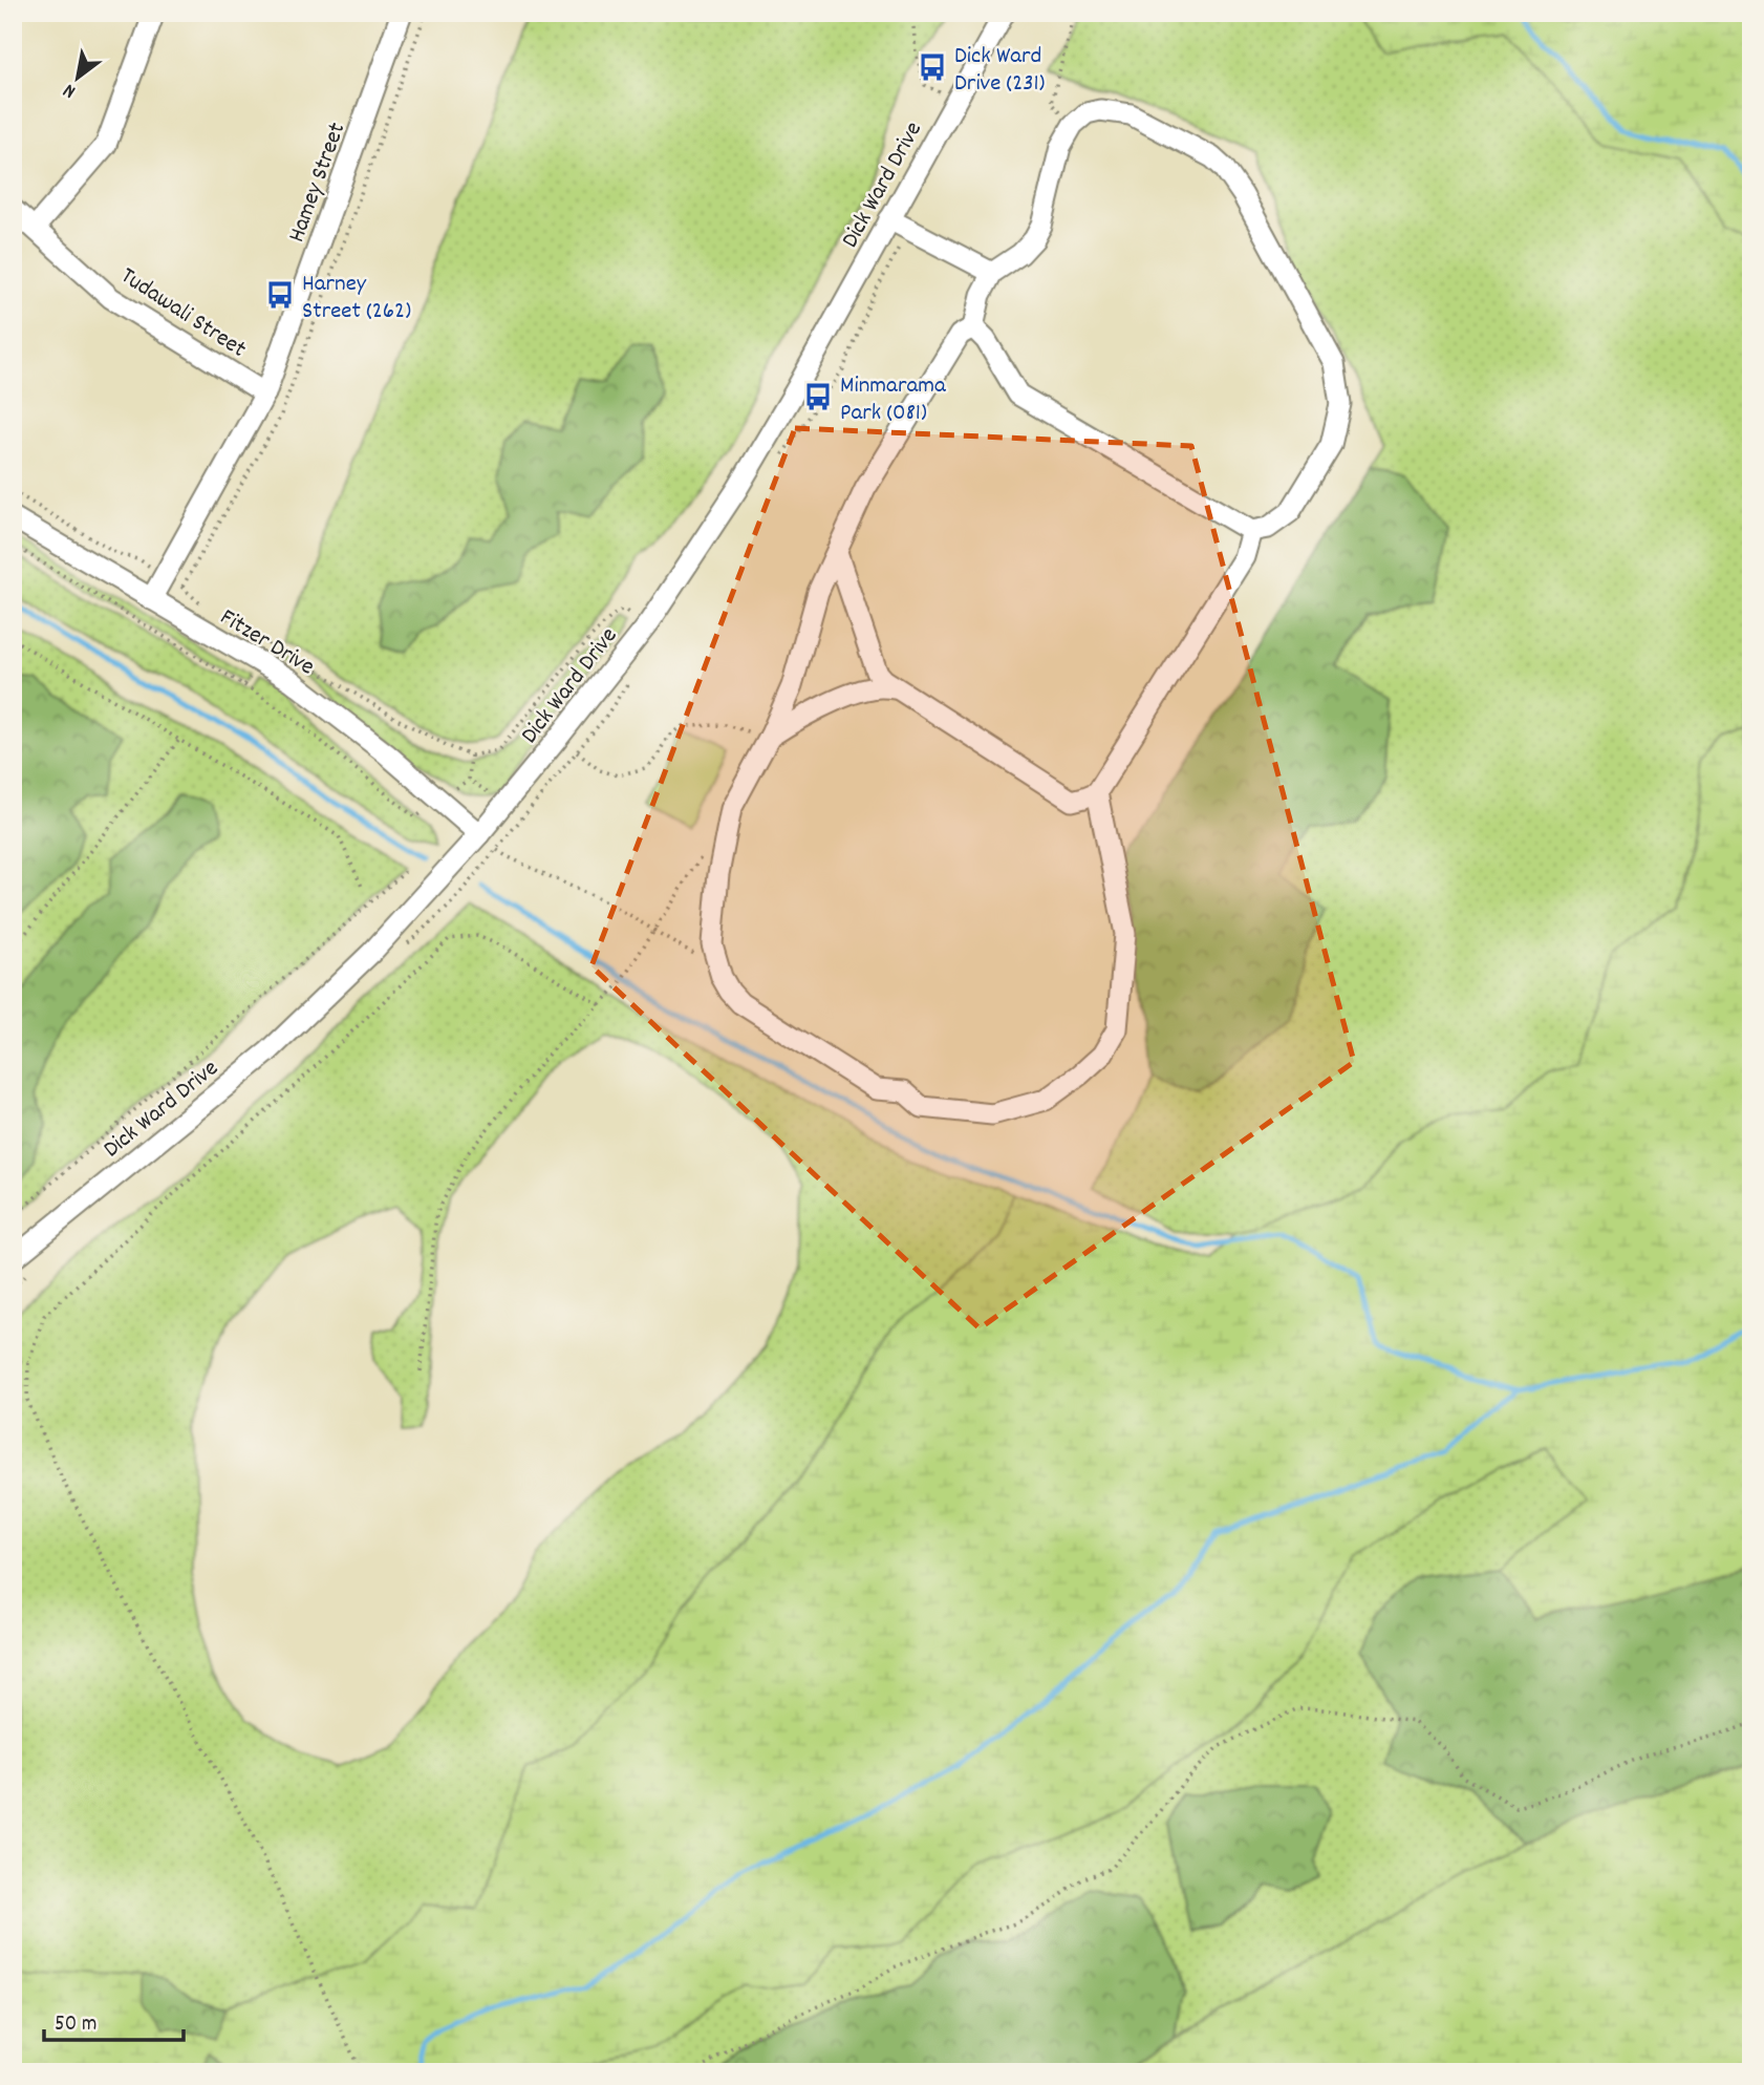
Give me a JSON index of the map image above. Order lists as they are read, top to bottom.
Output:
{
  "streets": {
    "street": [
      "Hamey Street",
      "Dick Ward Drive",
      "Tudawali Street",
      "Fitzer Drive"
    ]
  },
  "crossings": [
    ["Hamey Street", "Tudawali Street"],
    ["Hamey Street", "Fitzer Drive"],
    ["Dick Ward Drive", "Fitzer Drive"]
  ],
  "places": {
    "bus stop": ["Dick Ward Drive (231)", "Harney Street (262)", "Minmarama Park (081)"]
  },
  "scale_bar": "50 m",
  "north": "bottom left"
}
